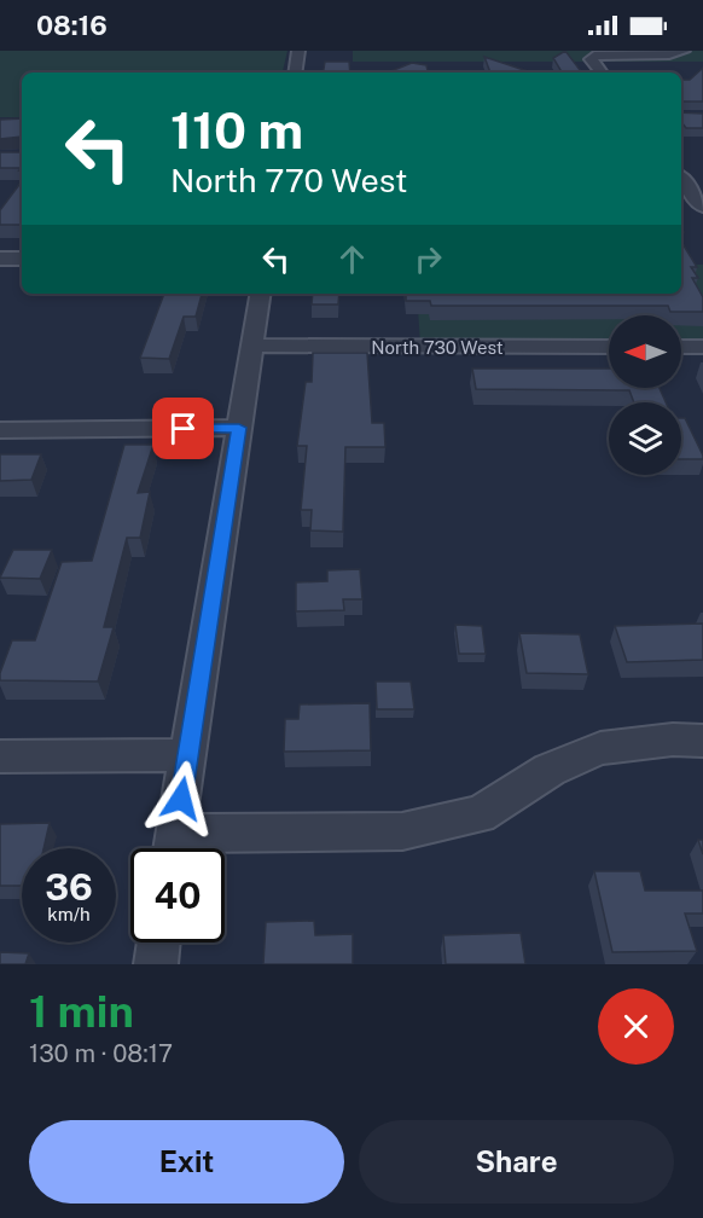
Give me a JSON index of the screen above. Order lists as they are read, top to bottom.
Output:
{
  "streets": {
    "street": ["North 730 West"]
  },
  "north": "left",
  "page": {
    "status": "08:16",
    "turn": ["110 m", "North 770 West"],
    "speed": "36 km/h",
    "limit": "40",
    "heading": ["1 min", "130 m · 08:17"],
    "buttons": ["Exit", "Share"]
  }
}
